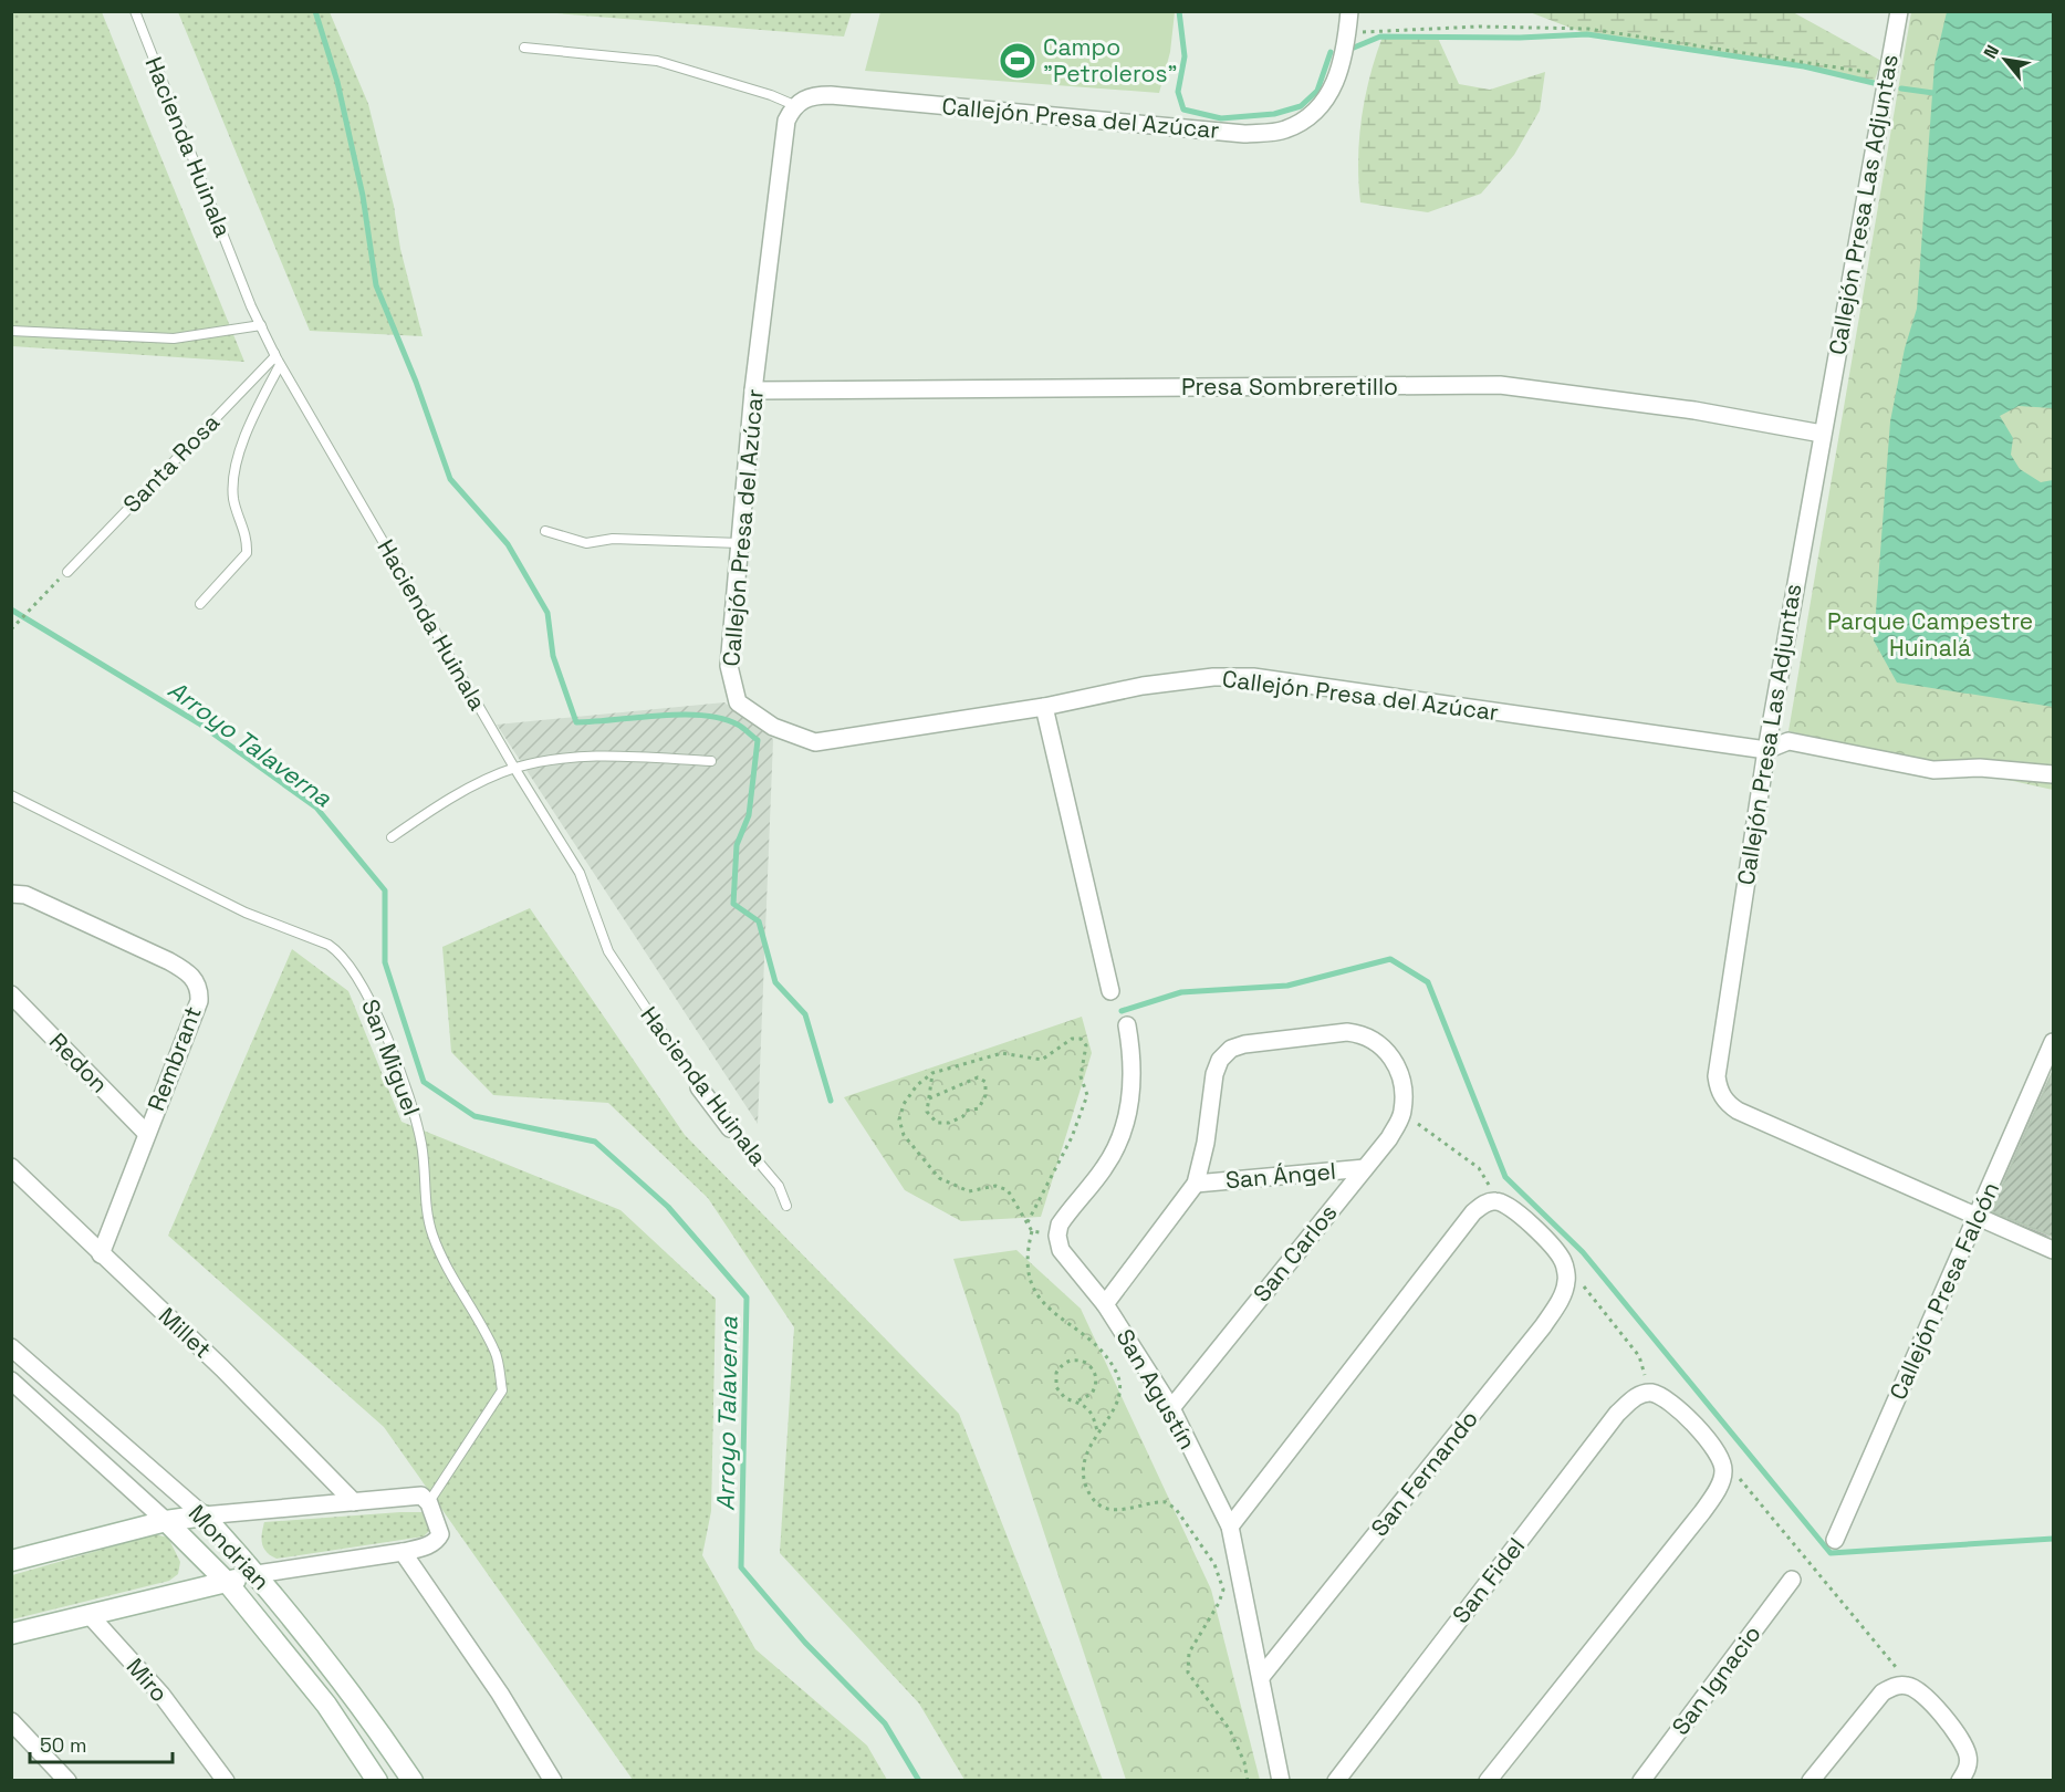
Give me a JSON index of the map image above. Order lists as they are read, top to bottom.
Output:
{
  "streets": {
    "street": [
      "Callejón Presa del Azúcar",
      "Hacienda Huinala",
      "Callejón Presa Las Adjuntas",
      "Presa Sombreretillo",
      "Rembrant",
      "Redon",
      "San Ángel",
      "San Carlos",
      "Callejón Presa Falcón",
      "Millet",
      "San Agustín",
      "San Fernando",
      "Mondrian",
      "San Fidel",
      "Miro",
      "San Ignacio"
    ],
    "lane": ["Santa Rosa", "San Miguel"]
  },
  "crossings": [
    ["Callejón Presa del Azúcar", "Callejón Presa Las Adjuntas"],
    ["Callejón Presa del Azúcar", "Presa Sombreretillo"],
    ["Hacienda Huinala", "Santa Rosa"],
    ["Callejón Presa Las Adjuntas", "Presa Sombreretillo"],
    ["Callejón Presa Las Adjuntas", "Callejón Presa Falcón"],
    ["Rembrant", "Redon"],
    ["Rembrant", "Millet"],
    ["San Ángel", "San Carlos"],
    ["San Carlos", "San Agustín"],
    ["San Agustín", "San Fernando"]
  ],
  "water": ["Arroyo Talaverna"],
  "parks": ["Parque Campestre Huinalá"],
  "places": {
    "sports": ["Campo \"Petroleros\""]
  },
  "scale_bar": "50 m",
  "north": "top left"
}
